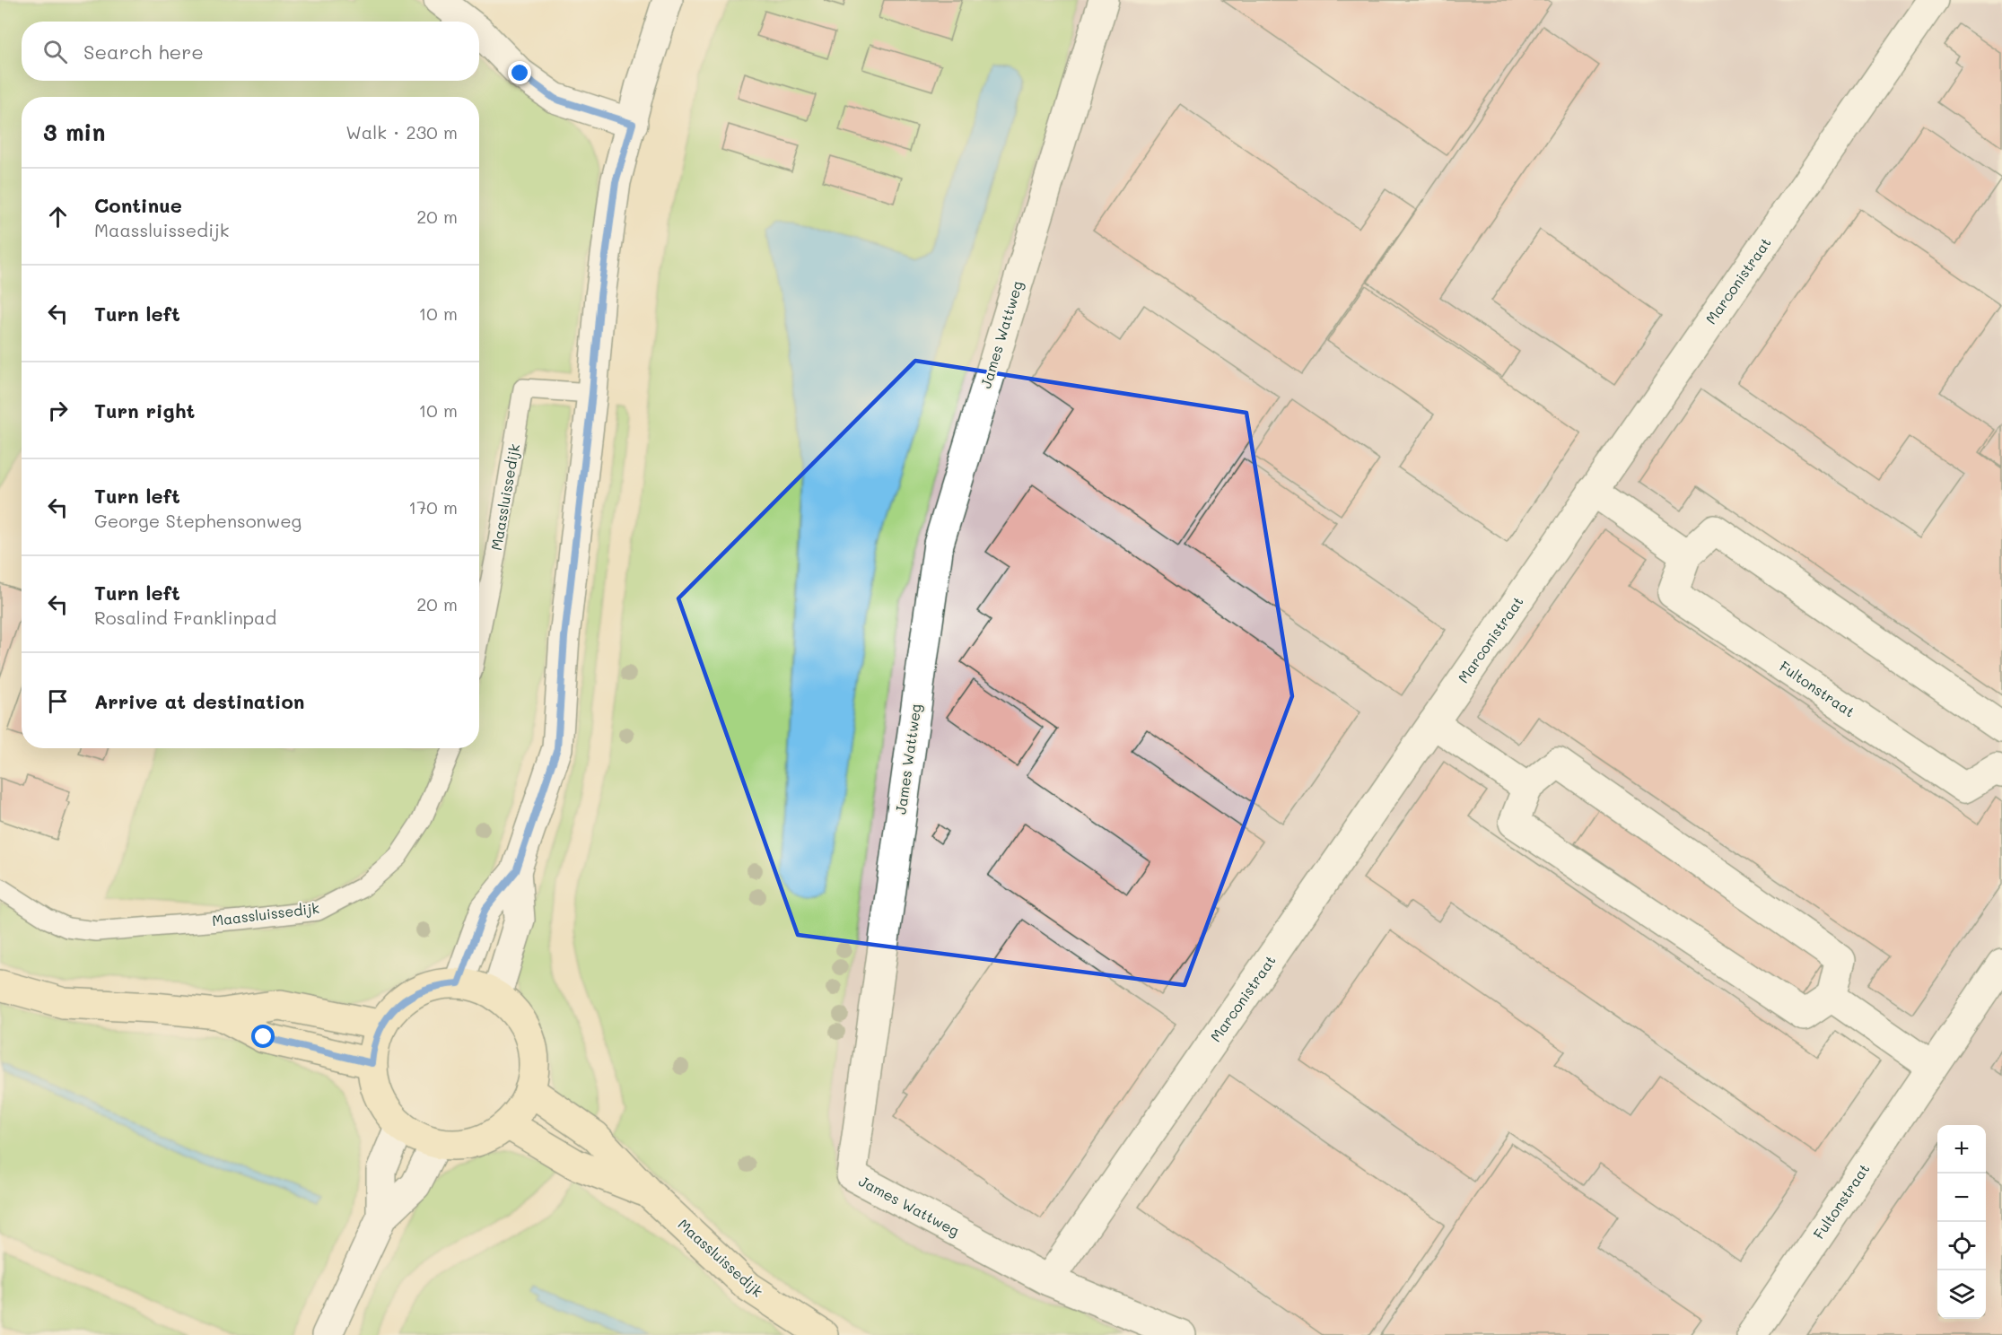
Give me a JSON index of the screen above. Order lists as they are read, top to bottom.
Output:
{
  "streets": {
    "street": [
      "Marconistraat",
      "James Wattweg",
      "Maassluissedijk",
      "Fultonstraat"
    ]
  },
  "crossings": [
    ["Marconistraat", "James Wattweg"]
  ],
  "page": {
    "search": "Search here",
    "heading": ["3 min", "Walk · 230 m"],
    "list": [
      ["Continue", "Maassluissedijk", "20 m"],
      ["Turn left", "10 m"],
      ["Turn right", "10 m"],
      ["Turn left", "George Stephensonweg", "170 m"],
      ["Turn left", "Rosalind Franklinpad", "20 m"],
      "Arrive at destination"
    ],
    "map_buttons": ["+", "−"]
  }
}
